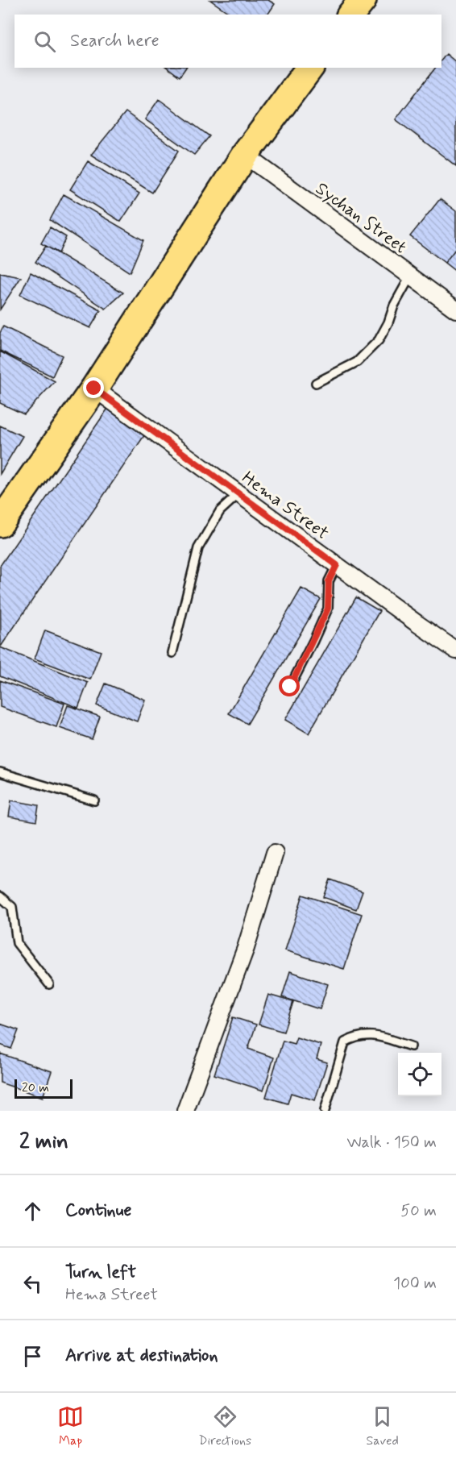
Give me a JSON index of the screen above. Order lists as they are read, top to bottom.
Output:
{
  "streets": {
    "street": ["Sychan Street", "Hema Street"]
  },
  "scale_bar": "20 m",
  "page": {
    "search": "Search here",
    "scale": "20 m",
    "heading": ["2 min", "Walk · 150 m"],
    "list": [
      ["Continue", "50 m"],
      ["Turn left", "Hema Street", "100 m"],
      "Arrive at destination"
    ],
    "nav": ["Map", "Directions", "Saved"]
  }
}
